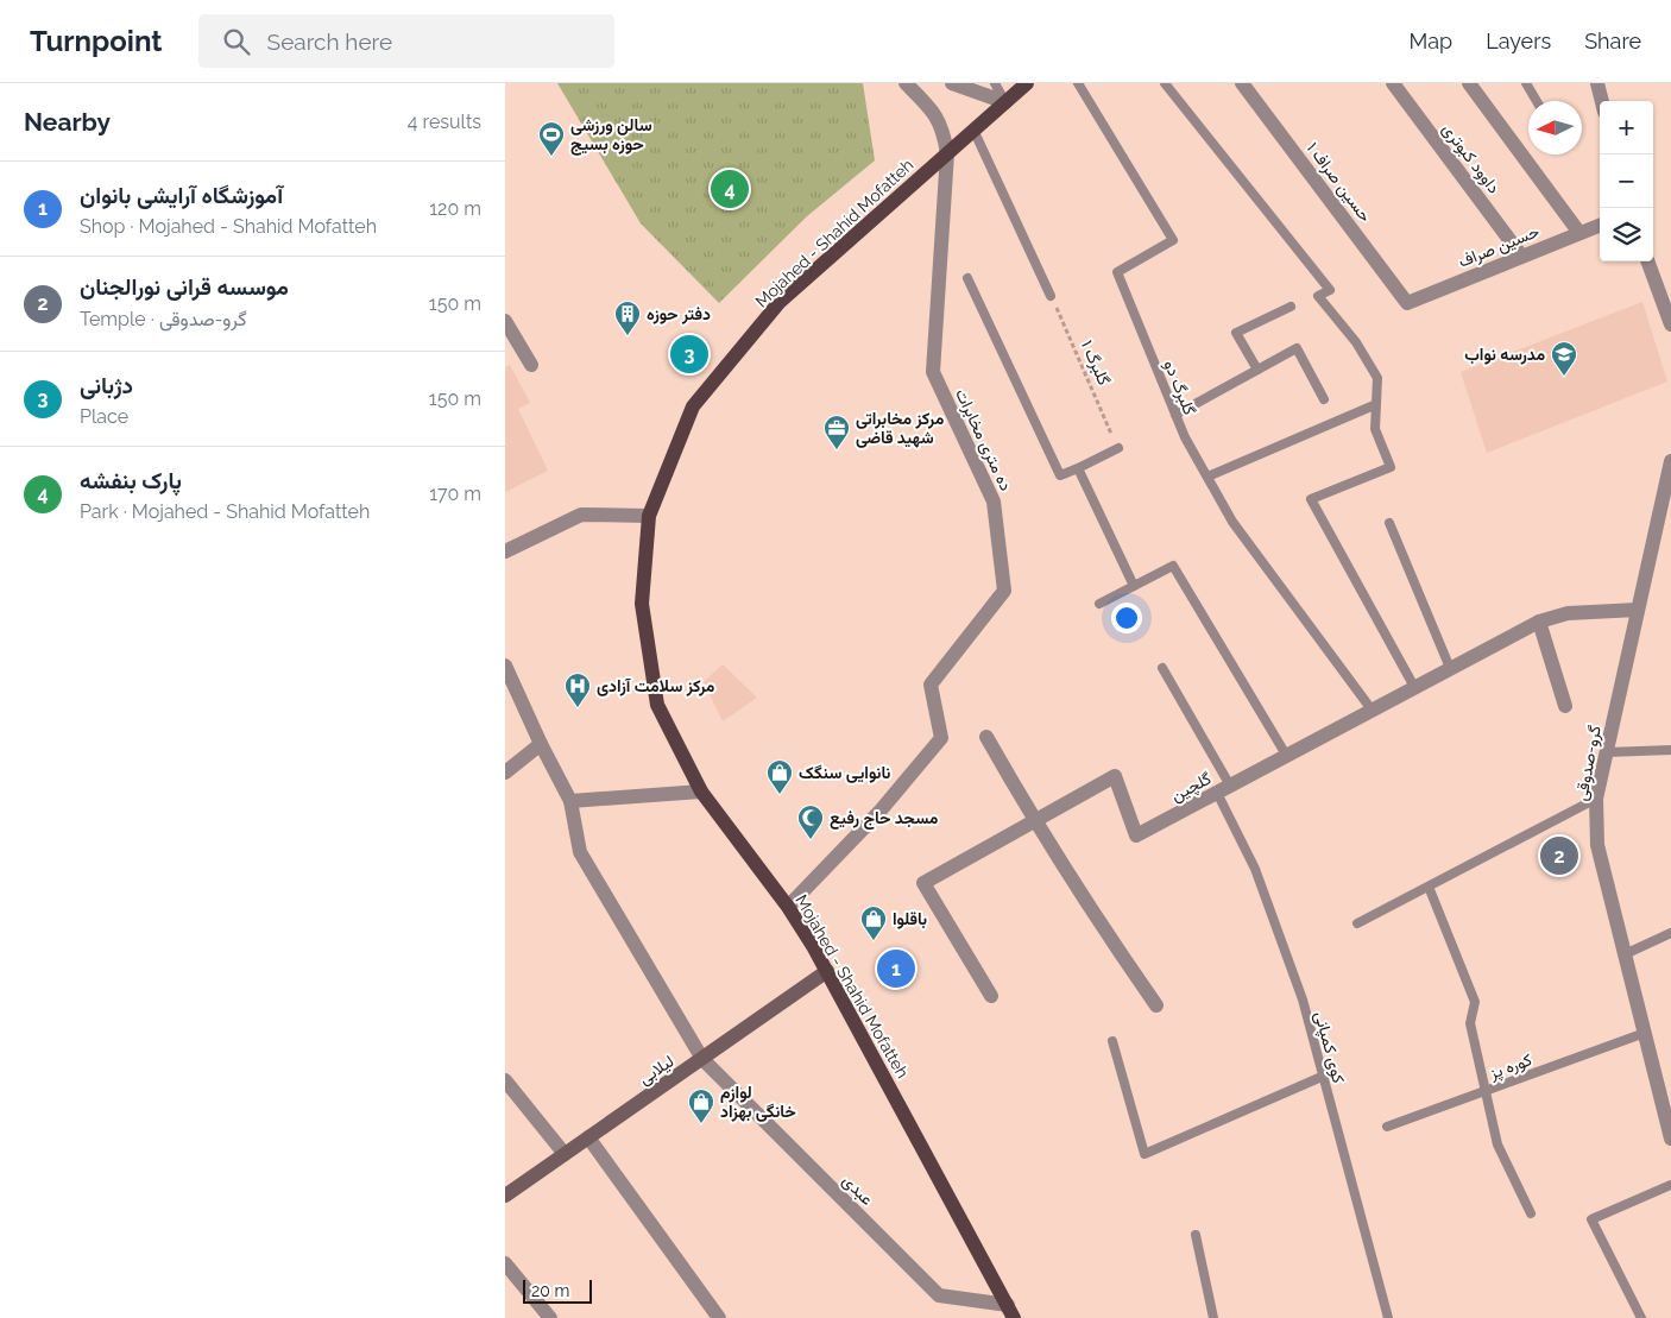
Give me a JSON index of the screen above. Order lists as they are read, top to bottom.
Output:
{
  "streets": {
    "main road": ["Mojahed - Shahid Mofatteh", "لیلابی"],
    "street": [
      "داوود کبوتری",
      "حسین صراف ۱",
      "حسین صراف",
      "ده متری مخابرات",
      "گرو-صدوقی",
      "گلچین",
      "عبدی"
    ],
    "lane": ["گلبرگ دو", "کوی کمپانی", "کوره پز"],
    "path": ["گلبرگ ۱"]
  },
  "crossings": [
    ["داوود کبوتری", "حسین صراف"],
    ["حسین صراف ۱", "حسین صراف"],
    ["Mojahed - Shahid Mofatteh", "ده متری مخابرات"],
    ["Mojahed - Shahid Mofatteh", "لیلابی"],
    ["Mojahed - Shahid Mofatteh", "عبدی"],
    ["گلبرگ دو", "گلچین"],
    ["گرو-صدوقی", "گلچین"],
    ["گرو-صدوقی", "کوره پز"],
    ["گلچین", "کوی کمپانی"],
    ["لیلابی", "عبدی"]
  ],
  "places": {
    "sports": ["سالن ورزشی حوزه بسیج"],
    "building": ["دفتر حوزه"],
    "school or university": ["مدرسه نواب"],
    "office": ["مرکز مخابراتی شهید قاضی"],
    "hospital": ["مرکز سلامت آزادی"],
    "shop": ["نانوایی سنگک", "باقلوا", "لوازم خانگی بهزاد"],
    "mosque": ["مسجد حاج رفیع"]
  },
  "scale_bar": "20 m",
  "north": "left",
  "page": {
    "header": "Turnpoint",
    "search": "Search here",
    "nav": ["Map", "Layers", "Share"],
    "heading": ["Nearby", "4 results"],
    "map_buttons": ["+", "−"],
    "list": [
      {
        "mark": "1",
        "name": "آموزشگاه آرایشی بانوان",
        "note": "Shop · Mojahed - Shahid Mofatteh",
        "value": "120 m"
      },
      {
        "mark": "2",
        "name": "موسسه قرانی نورالجنان",
        "note": "Temple · گرو-صدوقی",
        "value": "150 m"
      },
      {
        "mark": "3",
        "name": "دژبانی",
        "note": "Place",
        "value": "150 m"
      },
      {
        "mark": "4",
        "name": "پارک بنفشه",
        "note": "Park · Mojahed - Shahid Mofatteh",
        "value": "170 m"
      }
    ],
    "pins": [
      "4",
      "3",
      "2",
      "1"
    ],
    "scale": "20 m"
  }
}
